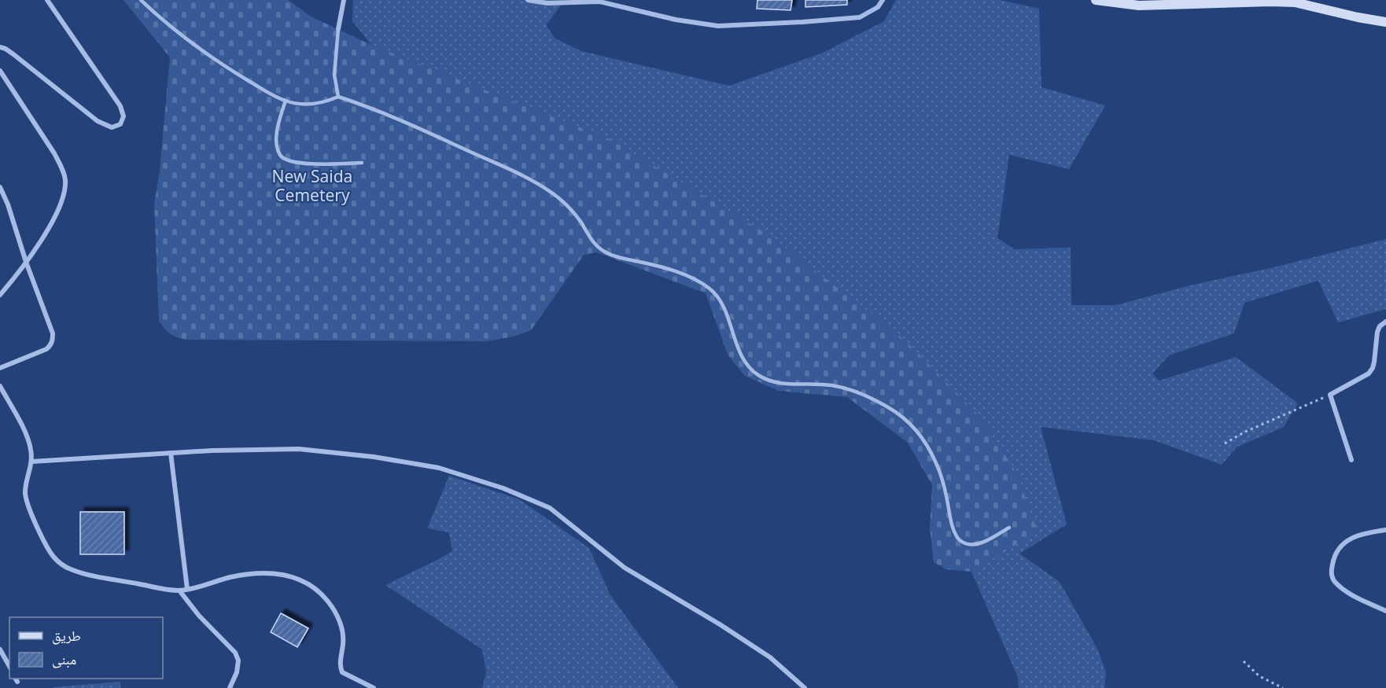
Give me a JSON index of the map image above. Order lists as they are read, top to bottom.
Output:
{
  "parks": ["New Saida Cemetery"],
  "legend": ["طريق", "مبنى"]
}
